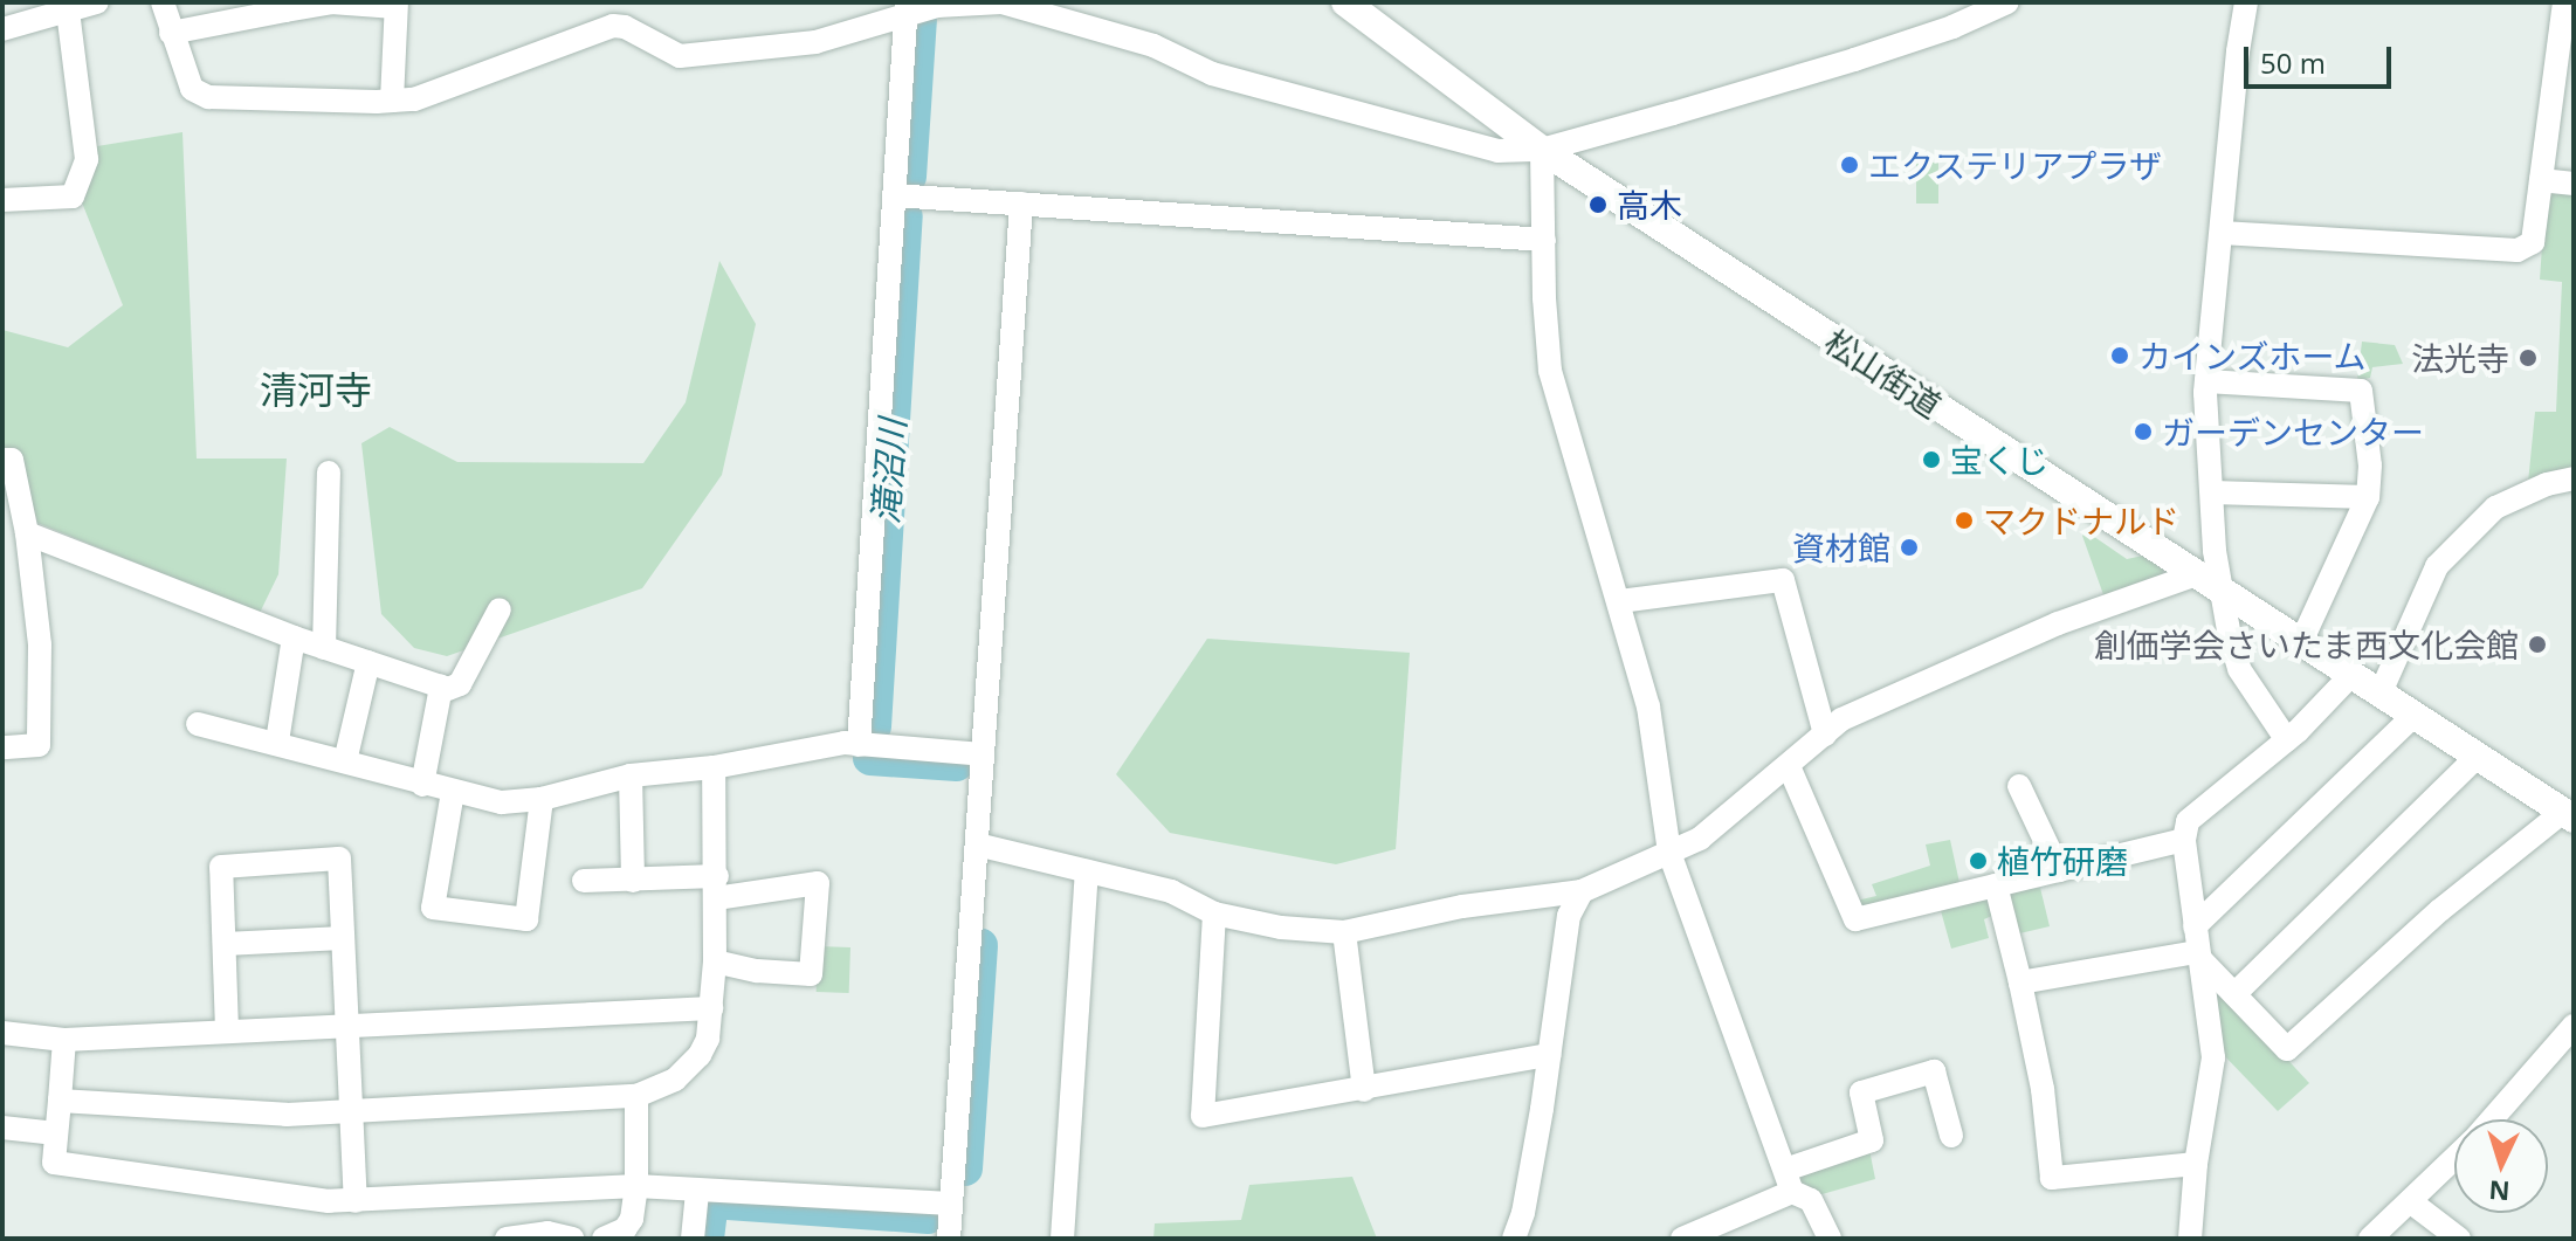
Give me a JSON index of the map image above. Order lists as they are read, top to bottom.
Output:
{
  "streets": {
    "main road": ["松山街道"]
  },
  "districts": ["清河寺"],
  "water": ["滝沼川"],
  "places": [
    "エクステリアプラザ",
    "高木",
    "カインズホーム",
    "法光寺",
    "ガーデンセンター",
    "宝くじ",
    "マクドナルド",
    "資材館",
    "創価学会さいたま西文化会館",
    "植竹研磨"
  ],
  "scale_bar": "50 m",
  "north": "bottom"
}
